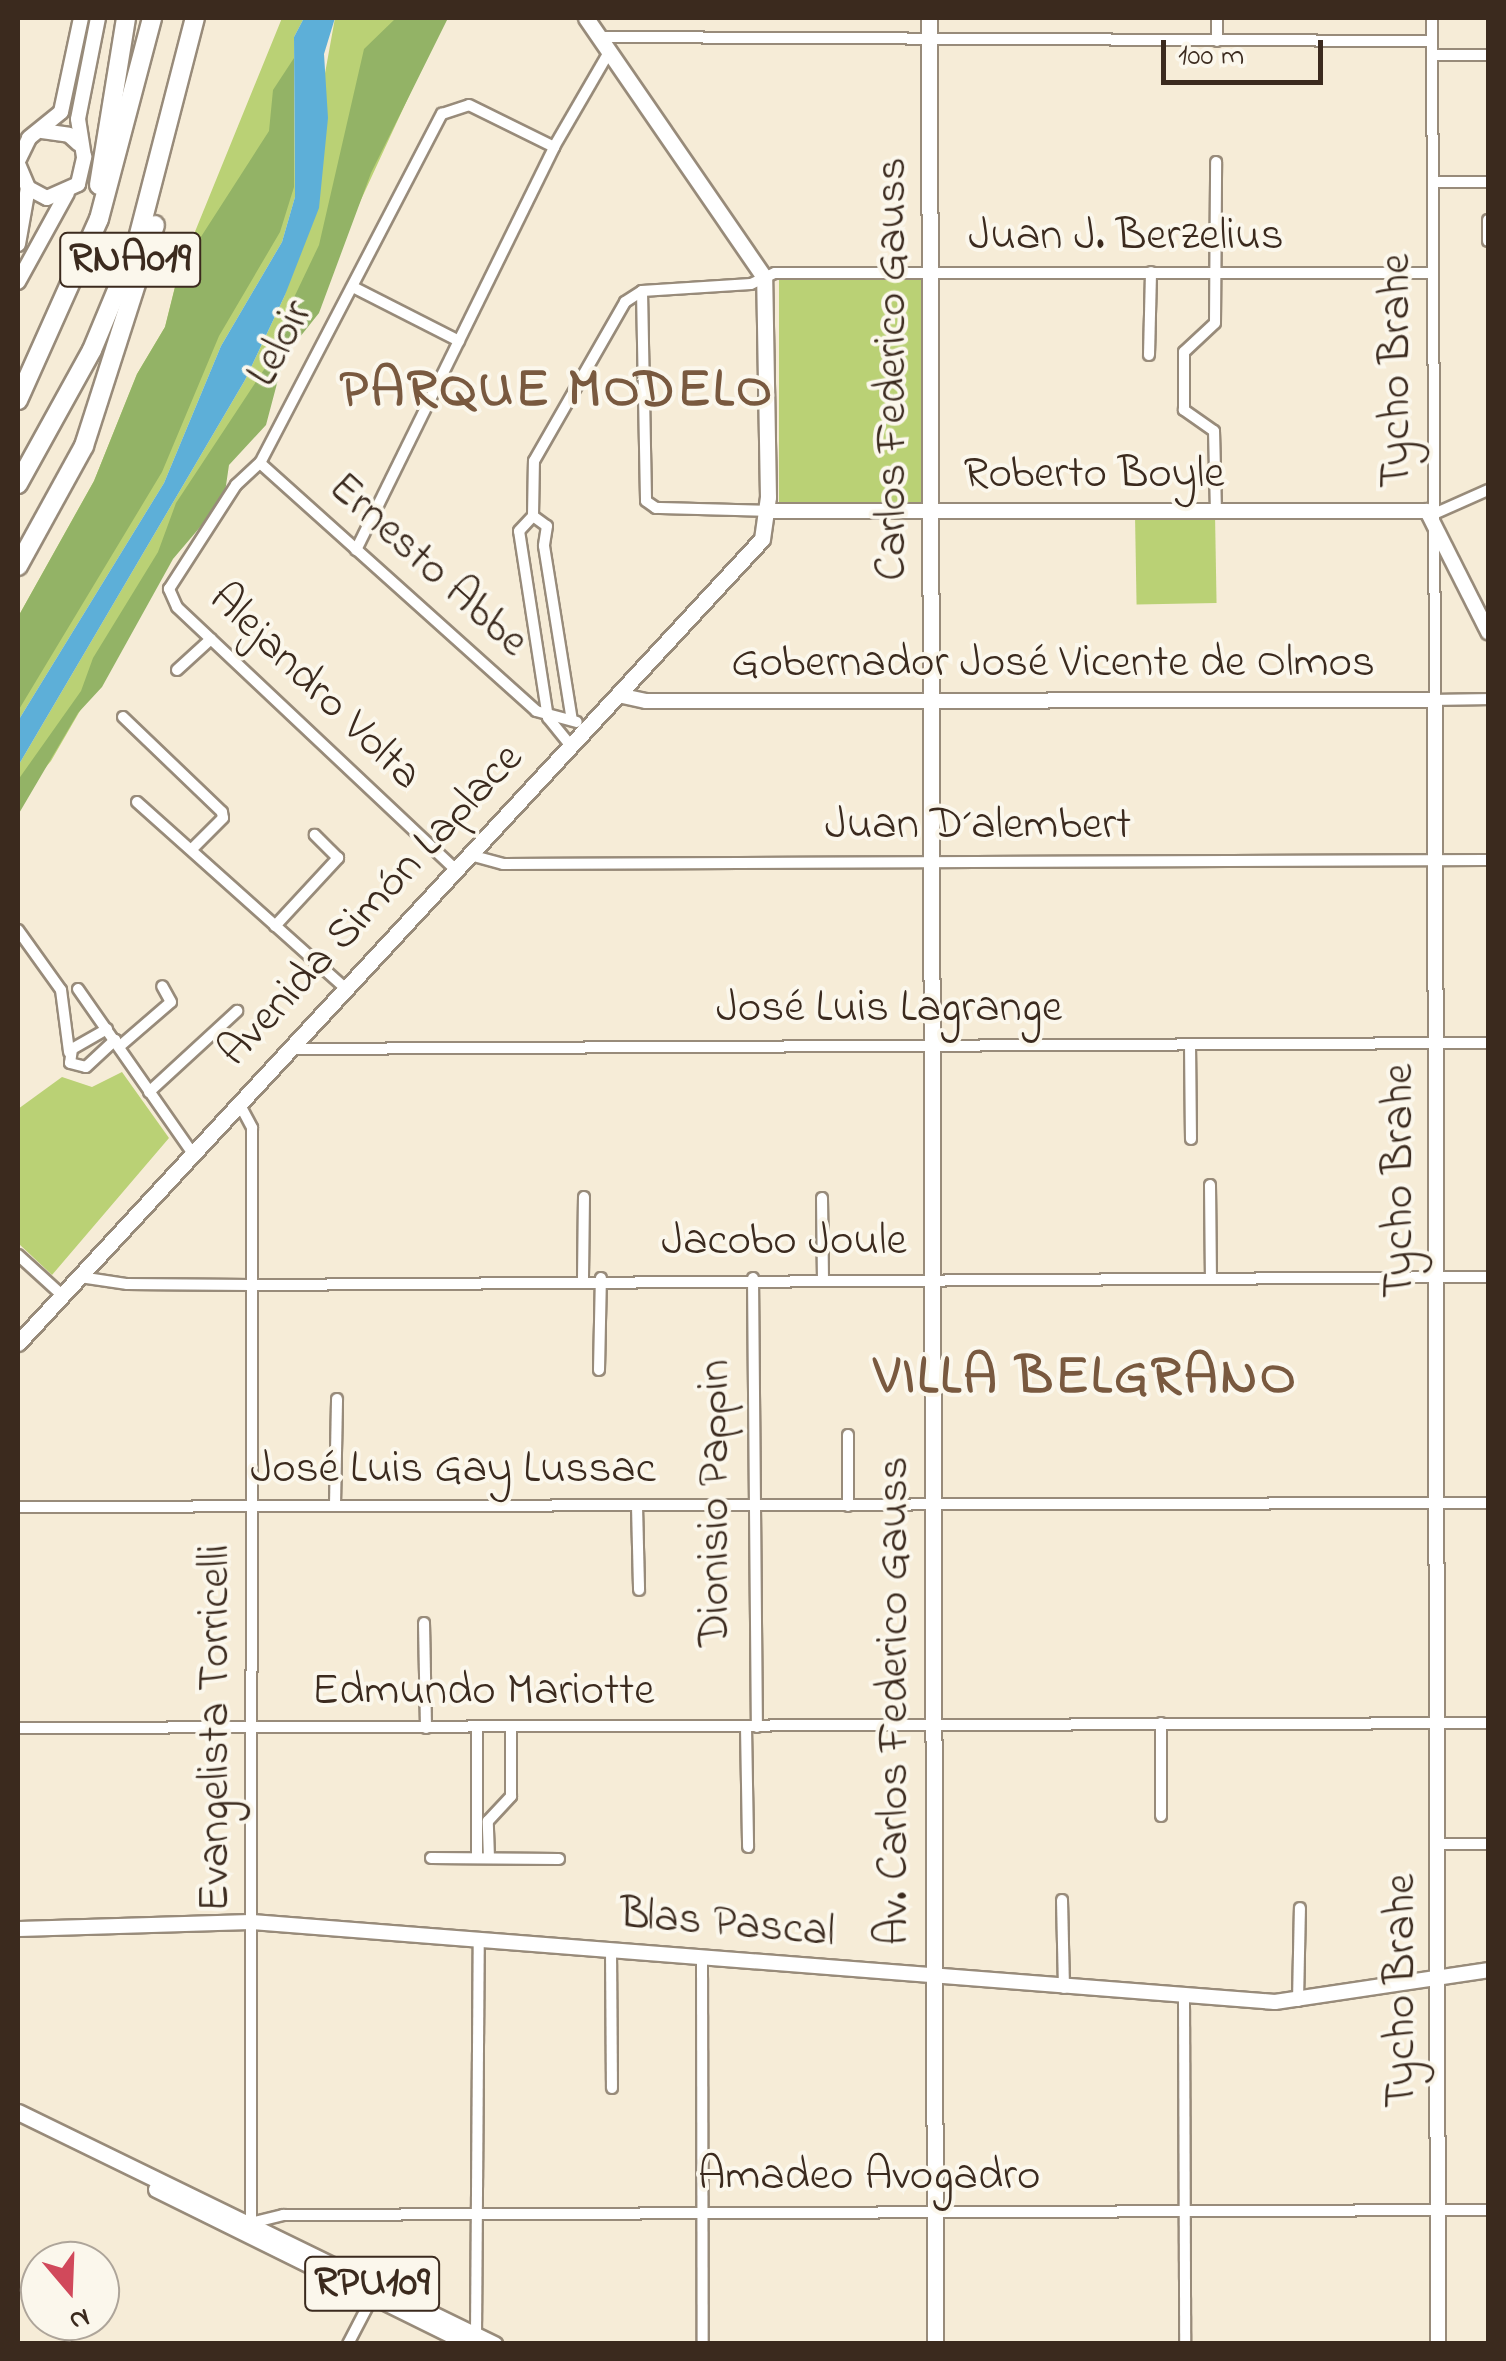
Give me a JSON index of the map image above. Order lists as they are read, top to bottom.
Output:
{
  "streets": {
    "highway": ["RNA019"],
    "main road": [
      "Carlos Federico Gauss",
      "Tycho Brahe",
      "Roberto Boyle",
      "Gobernador José Vicente de Olmos",
      "Avenida Simón Laplace",
      "Av. Carlos Federico Gauss",
      "Blas Pascal",
      "RPU109"
    ],
    "street": [
      "Juan J. Berzelius",
      "Leloir",
      "Ernesto Abbe",
      "Alejandro Volta",
      "Juan D´alembert",
      "José Luis Lagrange",
      "Jacobo Joule",
      "José Luis Gay Lussac",
      "Dionisio Pappin",
      "Edmundo Mariotte",
      "Evangelista Torricelli",
      "Amadeo Avogadro"
    ]
  },
  "crossings": [
    ["Juan J. Berzelius", "Carlos Federico Gauss"],
    ["Juan J. Berzelius", "Tycho Brahe"],
    ["Leloir", "Ernesto Abbe"],
    ["Leloir", "Alejandro Volta"],
    ["Carlos Federico Gauss", "Roberto Boyle"],
    ["Carlos Federico Gauss", "Gobernador José Vicente de Olmos"],
    ["Carlos Federico Gauss", "Av. Carlos Federico Gauss"],
    ["Tycho Brahe", "Roberto Boyle"],
    ["Tycho Brahe", "Gobernador José Vicente de Olmos"],
    ["Tycho Brahe", "Juan D´alembert"],
    ["Tycho Brahe", "José Luis Lagrange"],
    ["Tycho Brahe", "Jacobo Joule"],
    ["Tycho Brahe", "José Luis Gay Lussac"],
    ["Tycho Brahe", "Edmundo Mariotte"],
    ["Tycho Brahe", "Blas Pascal"],
    ["Tycho Brahe", "Amadeo Avogadro"],
    ["Roberto Boyle", "Avenida Simón Laplace"],
    ["Ernesto Abbe", "Avenida Simón Laplace"],
    ["Gobernador José Vicente de Olmos", "Avenida Simón Laplace"],
    ["Gobernador José Vicente de Olmos", "Av. Carlos Federico Gauss"],
    ["Alejandro Volta", "Avenida Simón Laplace"],
    ["Juan D´alembert", "Avenida Simón Laplace"],
    ["Juan D´alembert", "Av. Carlos Federico Gauss"],
    ["Avenida Simón Laplace", "José Luis Lagrange"],
    ["Avenida Simón Laplace", "Jacobo Joule"],
    ["Avenida Simón Laplace", "Evangelista Torricelli"],
    ["José Luis Lagrange", "Av. Carlos Federico Gauss"],
    ["Jacobo Joule", "Dionisio Pappin"],
    ["Jacobo Joule", "Av. Carlos Federico Gauss"],
    ["Jacobo Joule", "Evangelista Torricelli"],
    ["José Luis Gay Lussac", "Dionisio Pappin"],
    ["José Luis Gay Lussac", "Av. Carlos Federico Gauss"],
    ["José Luis Gay Lussac", "Evangelista Torricelli"],
    ["Dionisio Pappin", "Edmundo Mariotte"],
    ["Edmundo Mariotte", "Av. Carlos Federico Gauss"],
    ["Edmundo Mariotte", "Evangelista Torricelli"],
    ["Av. Carlos Federico Gauss", "Blas Pascal"],
    ["Av. Carlos Federico Gauss", "Amadeo Avogadro"],
    ["Evangelista Torricelli", "Blas Pascal"],
    ["Evangelista Torricelli", "Amadeo Avogadro"],
    ["Evangelista Torricelli", "RPU109"],
    ["Amadeo Avogadro", "RPU109"]
  ],
  "districts": ["PARQUE MODELO", "VILLA BELGRANO"],
  "scale_bar": "100 m",
  "north": "bottom"
}
